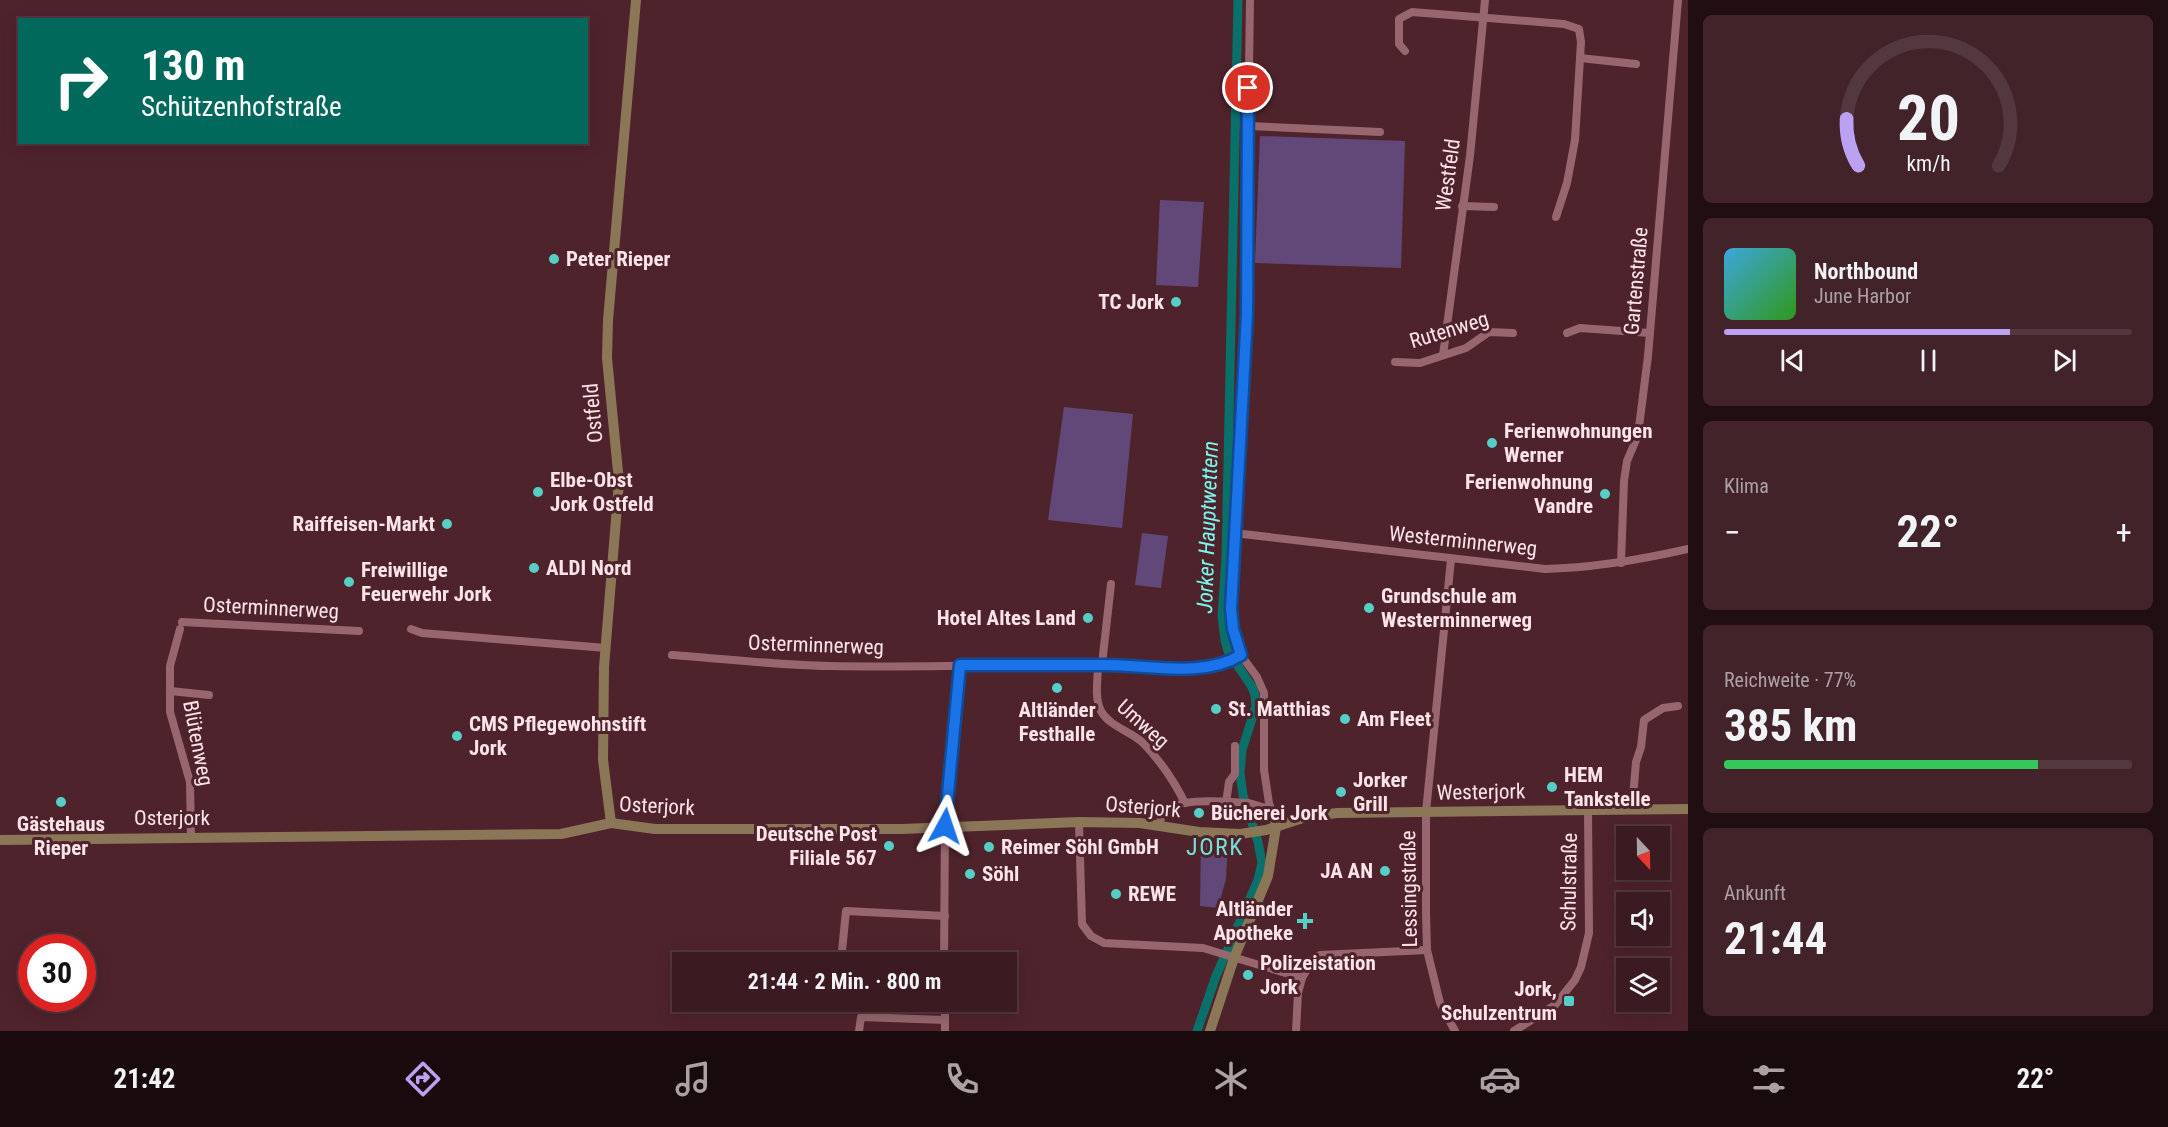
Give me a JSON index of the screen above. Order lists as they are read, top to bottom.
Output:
{
  "streets": {
    "main road": ["Ostfeld", "Westerjork", "Osterjork"],
    "street": [
      "Westfeld",
      "Gartenstraße",
      "Rutenweg",
      "Westerminnerweg",
      "Osterminnerweg",
      "Umweg",
      "Blütenweg",
      "Schulstraße",
      "Lessingstraße"
    ]
  },
  "crossings": [
    ["Westfeld", "Rutenweg"],
    ["Gartenstraße", "Westerminnerweg"],
    ["Ostfeld", "Osterjork"],
    ["Westerminnerweg", "Lessingstraße"],
    ["Osterminnerweg", "Umweg"],
    ["Osterminnerweg", "Blütenweg"],
    ["Blütenweg", "Osterjork"],
    ["Westerjork", "Osterjork"],
    ["Westerjork", "Schulstraße"],
    ["Westerjork", "Lessingstraße"]
  ],
  "districts": ["JORK"],
  "water": ["Jorker Hauptwettern"],
  "places": {
    "other": [
      "Peter Rieper",
      "TC Jork",
      "Ferienwohnungen Werner",
      "Elbe-Obst Jork Ostfeld",
      "Ferienwohnung Vandre",
      "Raiffeisen-Markt",
      "ALDI Nord",
      "Freiwillige Feuerwehr Jork",
      "Grundschule am Westerminnerweg",
      "Hotel Altes Land",
      "Altländer Festhalle",
      "St. Matthias",
      "Am Fleet",
      "CMS Pflegewohnstift Jork",
      "HEM Tankstelle",
      "Jorker Grill",
      "Gästehaus Rieper",
      "Bücherei Jork",
      "Deutsche Post Filiale 567",
      "Reimer Söhl GmbH",
      "JA AN",
      "Söhl",
      "REWE",
      "Polizeistation Jork"
    ],
    "health": ["Altländer Apotheke"],
    "transit": ["Jork, Schulzentrum"]
  },
  "north": "bottom",
  "page": {
    "turn": ["130 m", "Schützenhofstraße"],
    "song": ["Northbound", "June Harbor"],
    "tile": [
      "Klima",
      ["Reichweite · 77%", "385 km"],
      ["Ankunft", "21:44"]
    ],
    "heat": ["−", "22°", "+"],
    "limit": "30",
    "trip": "21:44 · 2 Min. · 800 m",
    "tabs": ["21:42", "22°"],
    "gauge": ["20", "km/h"]
  }
}
